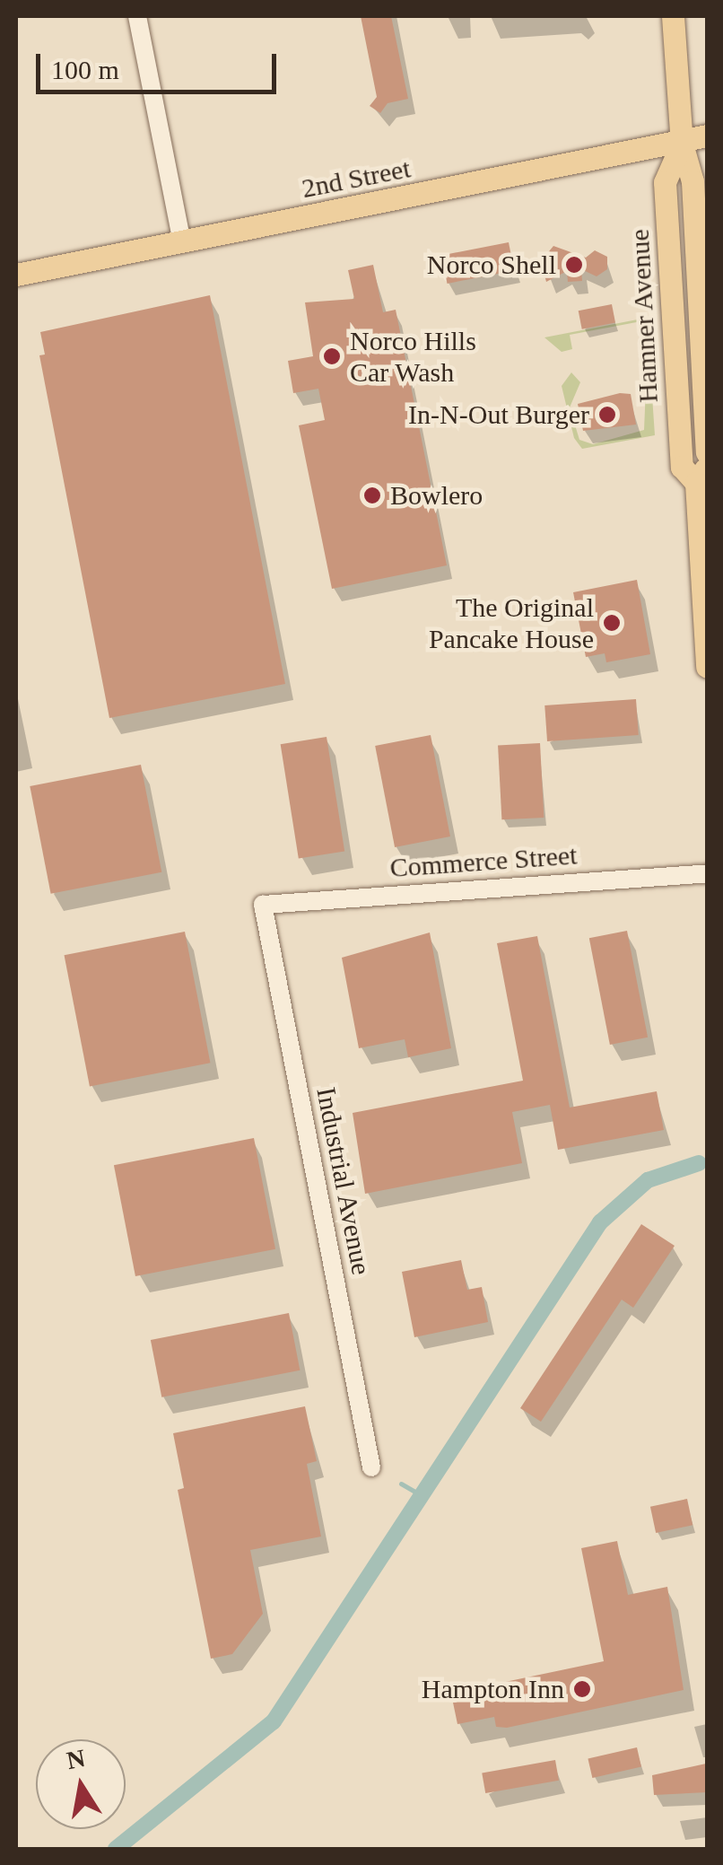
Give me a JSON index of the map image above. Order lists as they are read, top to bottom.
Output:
{
  "streets": {
    "main road": ["2nd Street", "Hamner Avenue"],
    "street": ["Commerce Street", "Industrial Avenue"]
  },
  "crossings": [
    ["2nd Street", "Hamner Avenue"],
    ["Commerce Street", "Industrial Avenue"]
  ],
  "places": [
    "Norco Shell",
    "Norco Hills Car Wash",
    "In-N-Out Burger",
    "Bowlero",
    "The Original Pancake House",
    "Hampton Inn"
  ],
  "scale_bar": "100 m",
  "north": "top"
}
